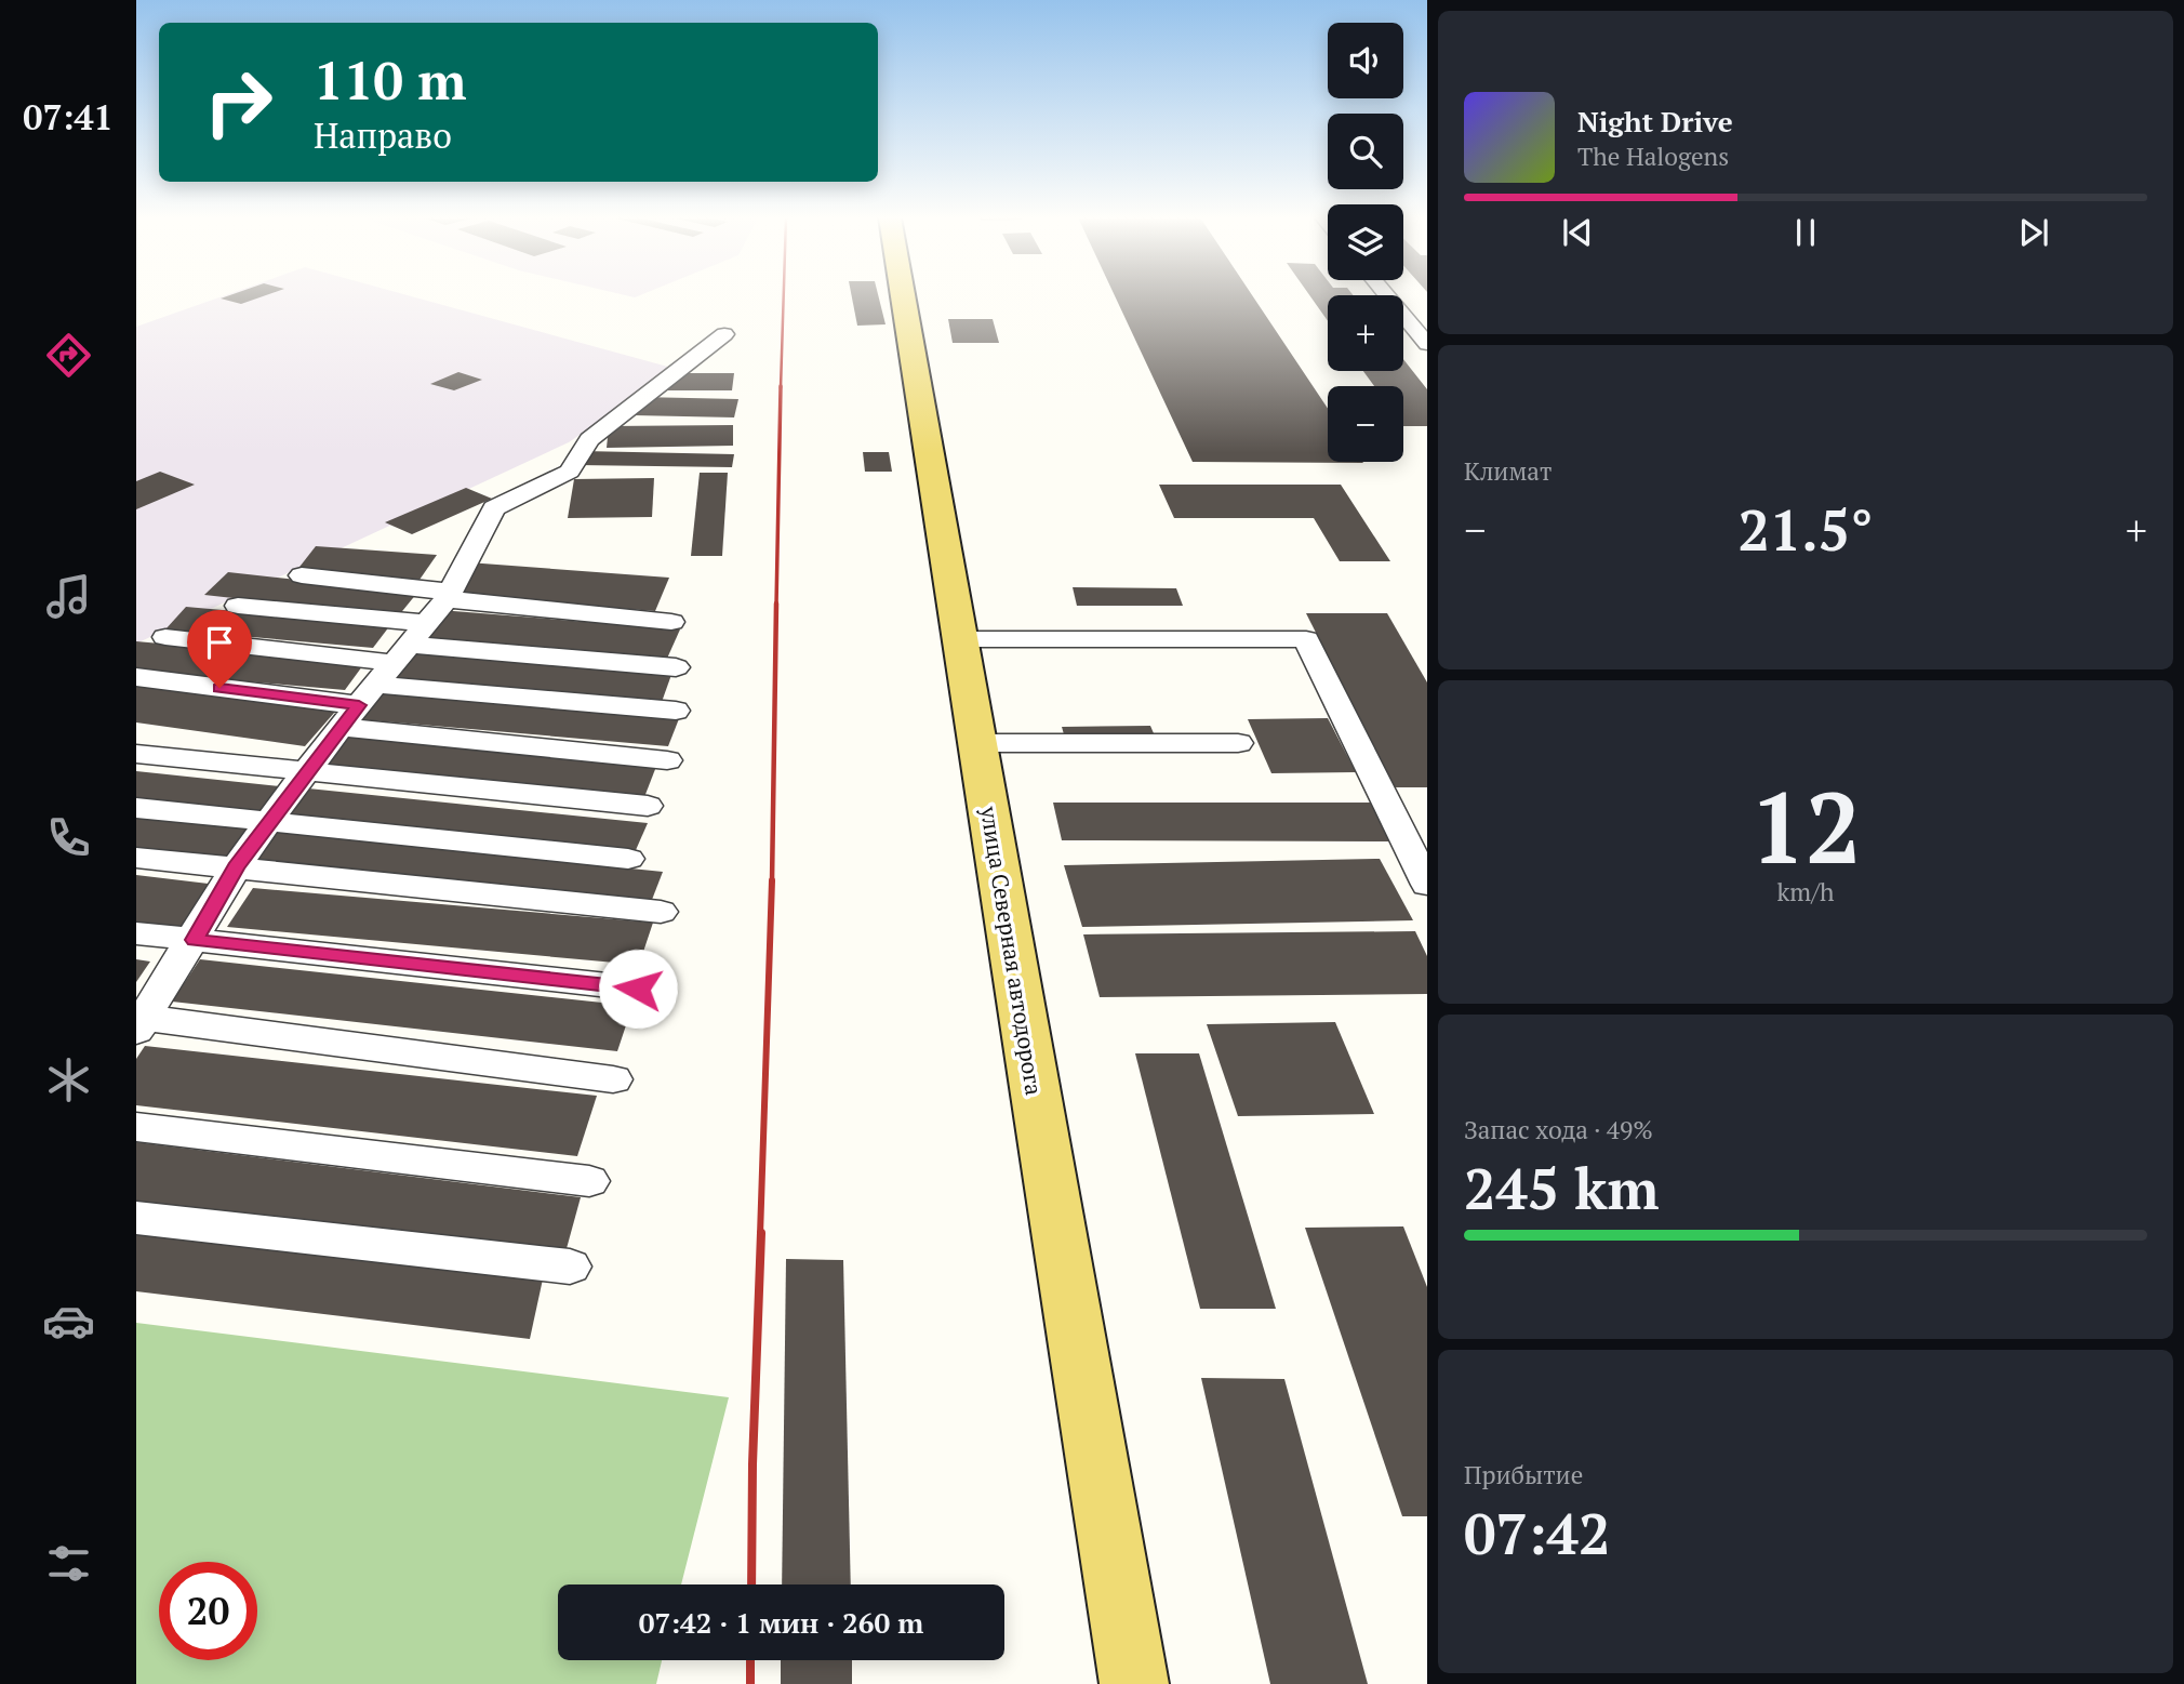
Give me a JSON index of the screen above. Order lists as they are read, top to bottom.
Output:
{
  "streets": {
    "main road": ["улица Северная автодорога"]
  },
  "page": {
    "tabs": "07:41",
    "map_buttons": ["+", "−"],
    "turn": ["110 m", "Направо"],
    "song": ["Night Drive", "The Halogens"],
    "tile": [
      "Климат",
      ["12", "km/h"],
      ["Запас хода · 49%", "245 km"],
      ["Прибытие", "07:42"]
    ],
    "heat": ["−", "21.5°", "+"],
    "limit": "20",
    "trip": "07:42 · 1 мин · 260 m"
  }
}
